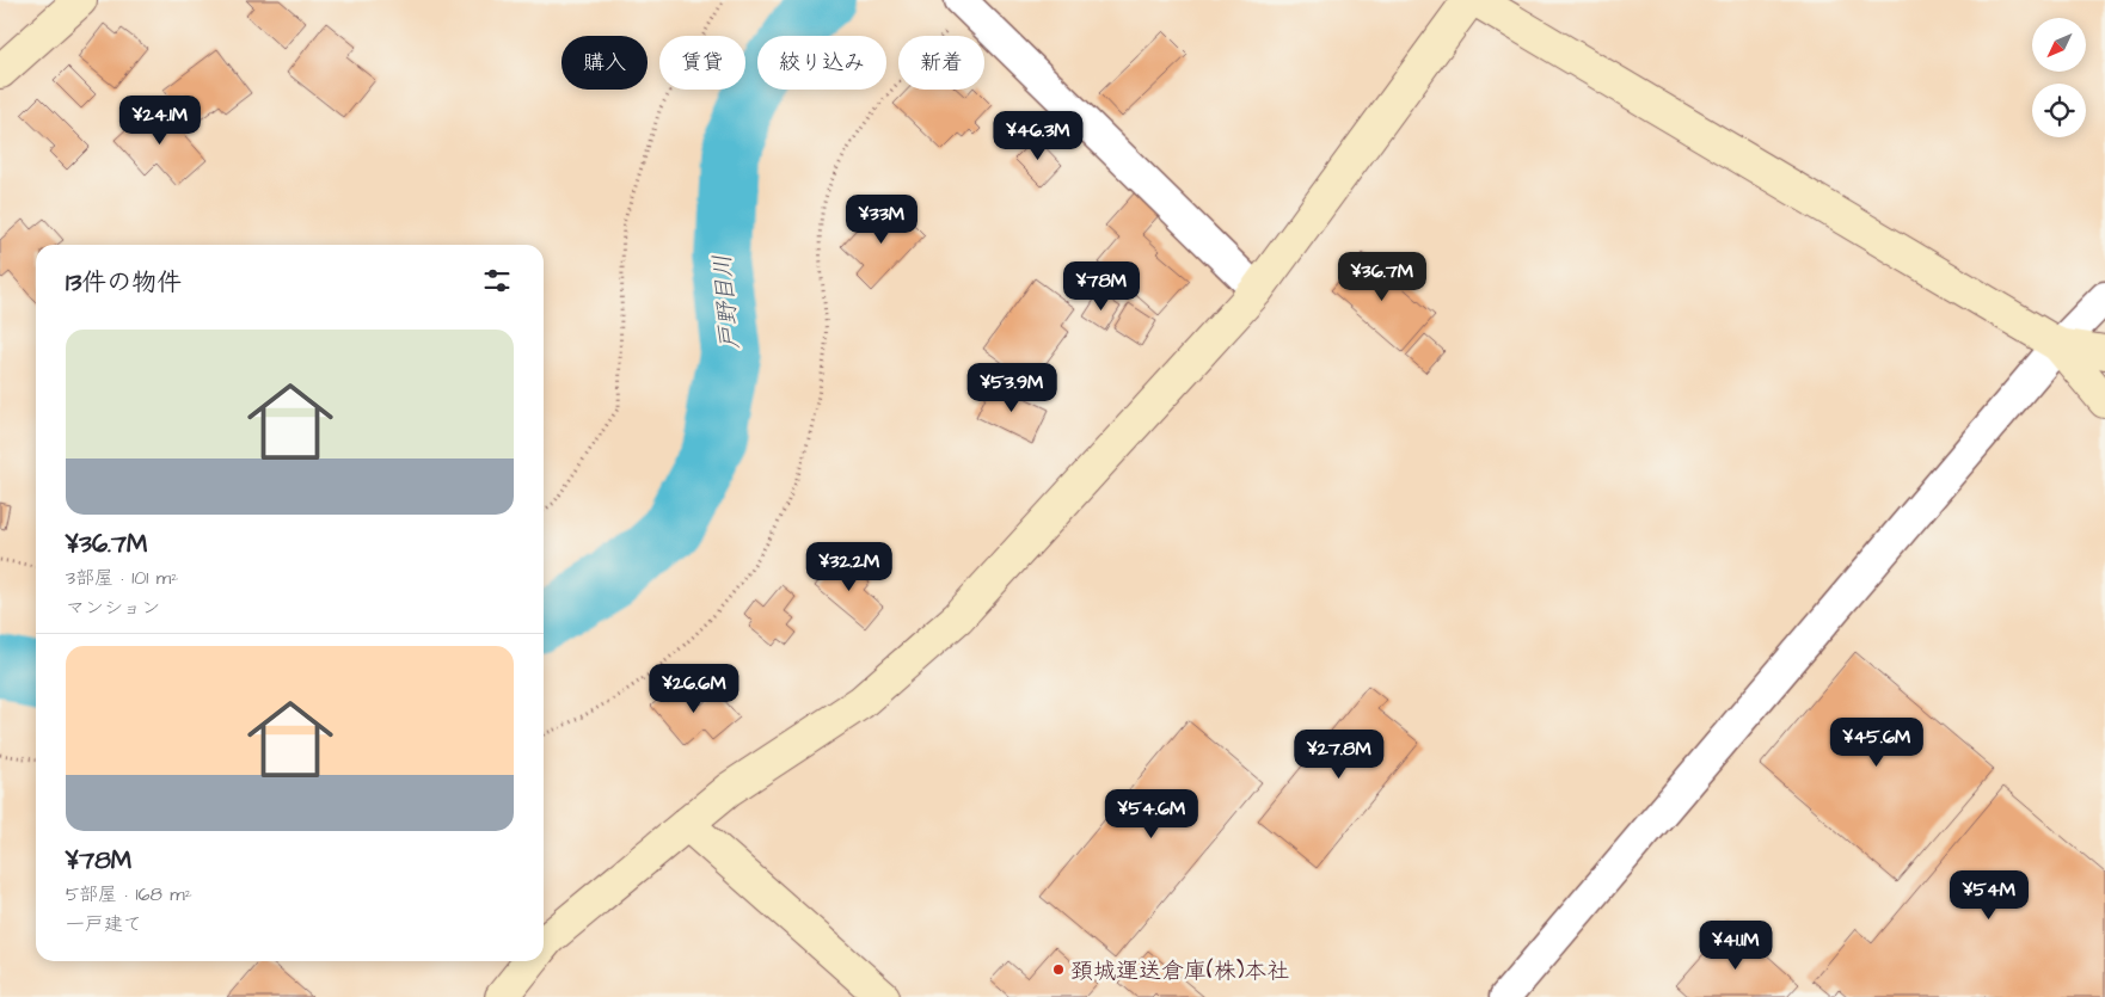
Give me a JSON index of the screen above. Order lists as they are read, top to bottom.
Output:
{
  "water": ["戸野目川"],
  "places": ["頚城運送倉庫(株)本社"],
  "north": "bottom left",
  "page": {
    "chip": [
      "購入",
      "賃貸",
      "絞り込み",
      "新着"
    ],
    "price": [
      "¥24.1M",
      "¥46.3M",
      "¥33M",
      "¥36.7M",
      "¥78M",
      "¥53.9M",
      "¥32.2M",
      "¥26.6M",
      "¥45.6M",
      "¥27.8M",
      "¥54.6M",
      "¥54M",
      "¥41.1M"
    ],
    "heading": "13件の物件",
    "list": [
      {
        "name": "¥36.7M",
        "note": "3部屋 · 101 m² · マンション"
      },
      {
        "name": "¥78M",
        "note": "5部屋 · 168 m² · 一戸建て"
      }
    ]
  }
}
